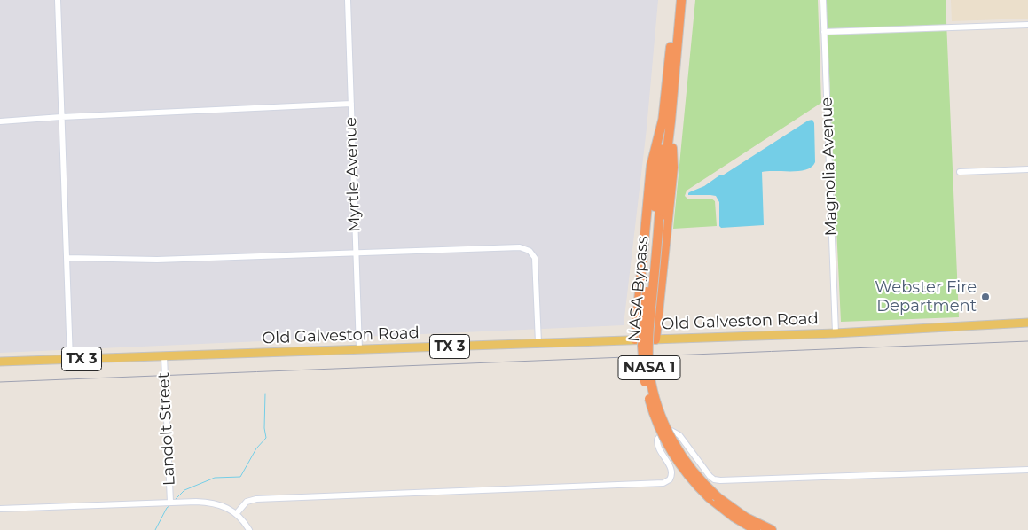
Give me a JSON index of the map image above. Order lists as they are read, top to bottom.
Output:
{
  "streets": {
    "highway": ["NASA Bypass", "NASA 1"],
    "main road": ["Old Galveston Road", "TX 3"],
    "street": ["Magnolia Avenue", "Myrtle Avenue", "Landolt Street"]
  },
  "crossings": [
    ["Magnolia Avenue", "Old Galveston Road"],
    ["Myrtle Avenue", "Old Galveston Road"],
    ["Old Galveston Road", "Landolt Street"]
  ],
  "places": ["Webster Fire Department"]
}
